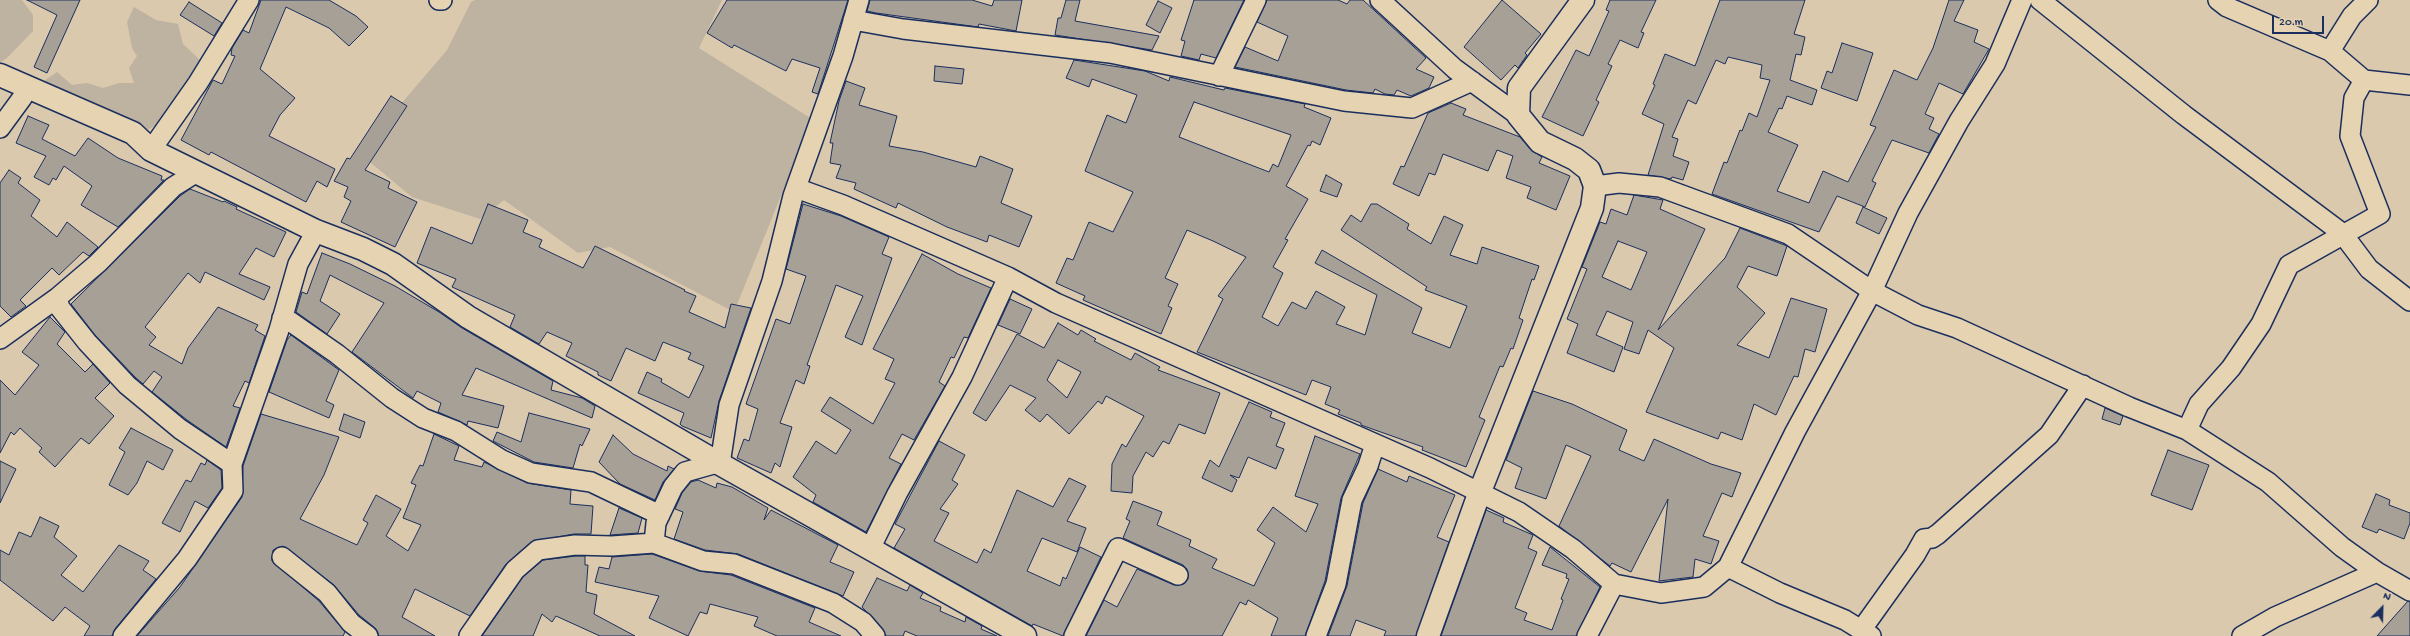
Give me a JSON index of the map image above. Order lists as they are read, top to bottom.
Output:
{
  "scale_bar": "20 m",
  "north": "top right"
}
